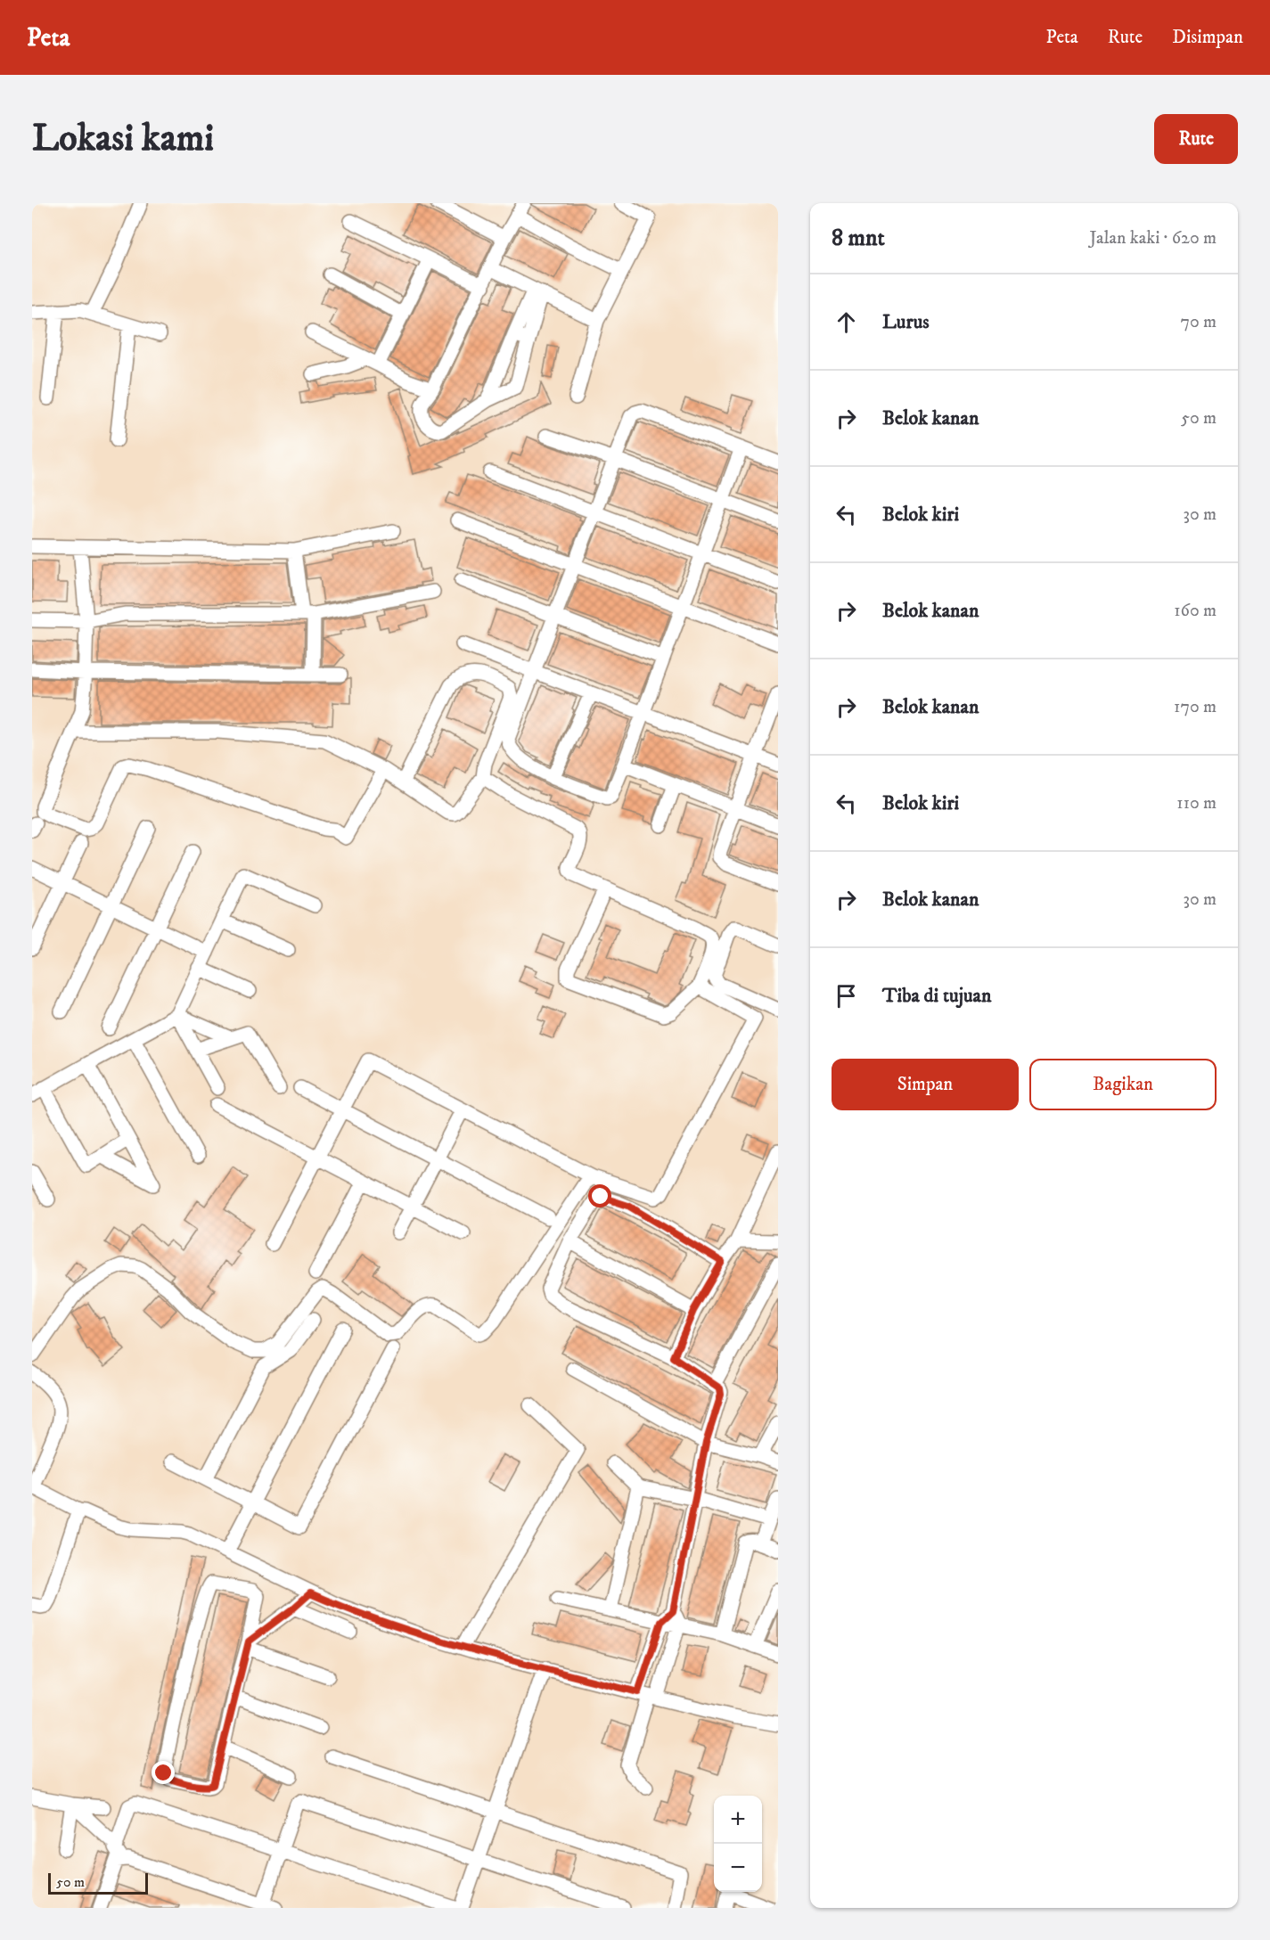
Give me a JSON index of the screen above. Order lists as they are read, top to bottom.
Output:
{
  "scale_bar": "50 m",
  "page": {
    "header": "Peta",
    "nav": ["Peta", "Rute", "Disimpan"],
    "buttons": [
      "Rute",
      ["Simpan", "Bagikan"]
    ],
    "title": "Lokasi kami",
    "heading": ["8 mnt", "Jalan kaki · 620 m"],
    "list": [
      ["Lurus", "70 m"],
      ["Belok kanan", "50 m"],
      ["Belok kiri", "30 m"],
      ["Belok kanan", "160 m"],
      ["Belok kanan", "170 m"],
      ["Belok kiri", "110 m"],
      ["Belok kanan", "30 m"],
      "Tiba di tujuan"
    ],
    "map_buttons": ["+", "−"],
    "scale": "50 m"
  }
}
